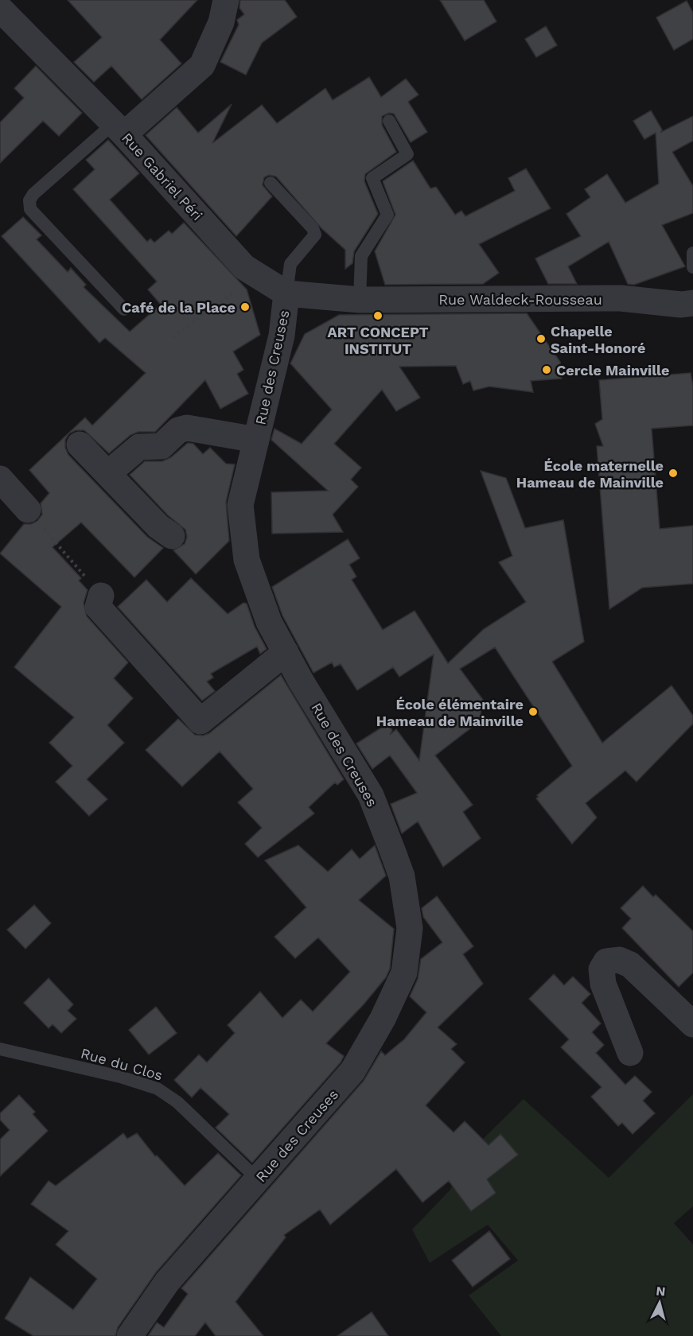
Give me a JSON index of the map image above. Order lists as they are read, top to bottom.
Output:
{
  "streets": {
    "street": ["Rue Gabriel Péri", "Rue Waldeck-Rousseau", "Rue des Creuses"],
    "lane": ["Rue du Clos"]
  },
  "crossings": [
    ["Rue Gabriel Péri", "Rue Waldeck-Rousseau"],
    ["Rue Gabriel Péri", "Rue des Creuses"],
    ["Rue des Creuses", "Rue du Clos"]
  ],
  "places": [
    "Café de la Place",
    "ART CONCEPT INSTITUT",
    "Chapelle Saint-Honoré",
    "Cercle Mainville",
    "École maternelle Hameau de Mainville",
    "École élémentaire Hameau de Mainville"
  ],
  "north": "top"
}
